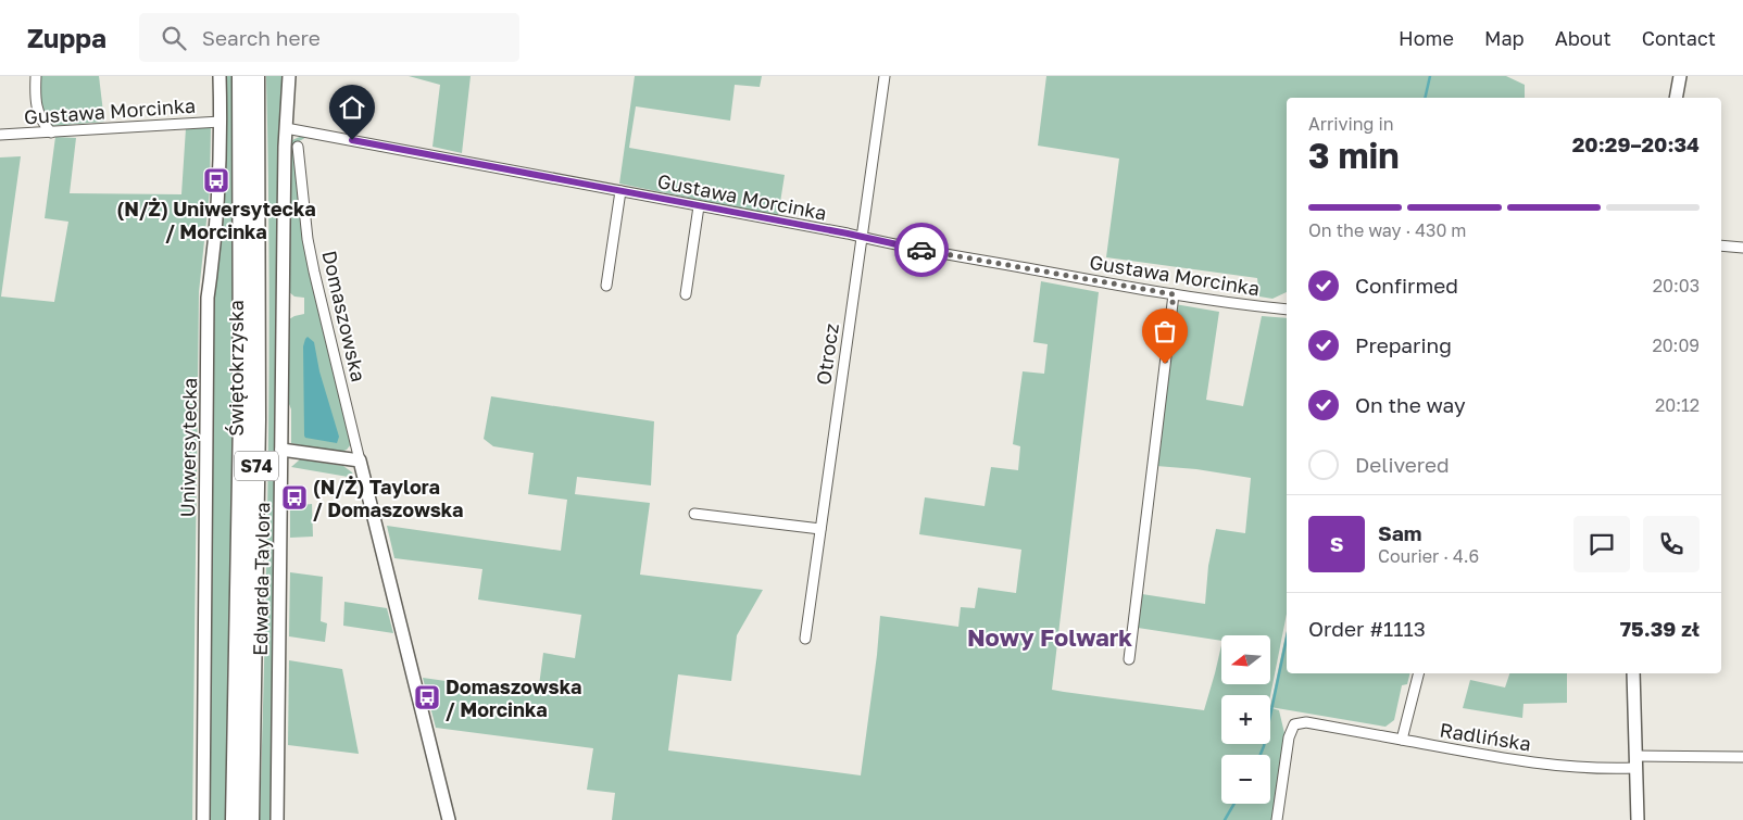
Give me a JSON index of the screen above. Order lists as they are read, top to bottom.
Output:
{
  "streets": {
    "highway": ["Świętokrzyska", "S74"],
    "street": [
      "Gustawa Morcinka",
      "Domaszowska",
      "Otrocz",
      "Uniwersytecka",
      "Edwarda Taylora",
      "Radlińska"
    ]
  },
  "crossings": [
    ["Gustawa Morcinka", "Otrocz"],
    ["Gustawa Morcinka", "Uniwersytecka"],
    ["Gustawa Morcinka", "Edwarda Taylora"],
    ["Świętokrzyska", "S74"]
  ],
  "districts": ["Nowy Folwark"],
  "places": {
    "bus stop": ["(N/Ż) Uniwersytecka / Morcinka", "(N/Ż) Taylora / Domaszowska", "Domaszowska / Morcinka"]
  },
  "north": "left",
  "page": {
    "header": "Zuppa",
    "search": "Search here",
    "nav": [
      "Home",
      "Map",
      "About",
      "Contact"
    ],
    "heading": ["3 min", "Arriving in", "20:29–20:34"],
    "panel": [
      "Sam",
      "Courier · 4.6",
      "Order #1113",
      "75.39 zł"
    ],
    "bar": "On the way · 430 m",
    "list": [
      ["Confirmed", "20:03"],
      ["Preparing", "20:09"],
      ["On the way", "20:12"],
      "Delivered"
    ],
    "round": "S",
    "map_buttons": ["+", "−"]
  }
}
